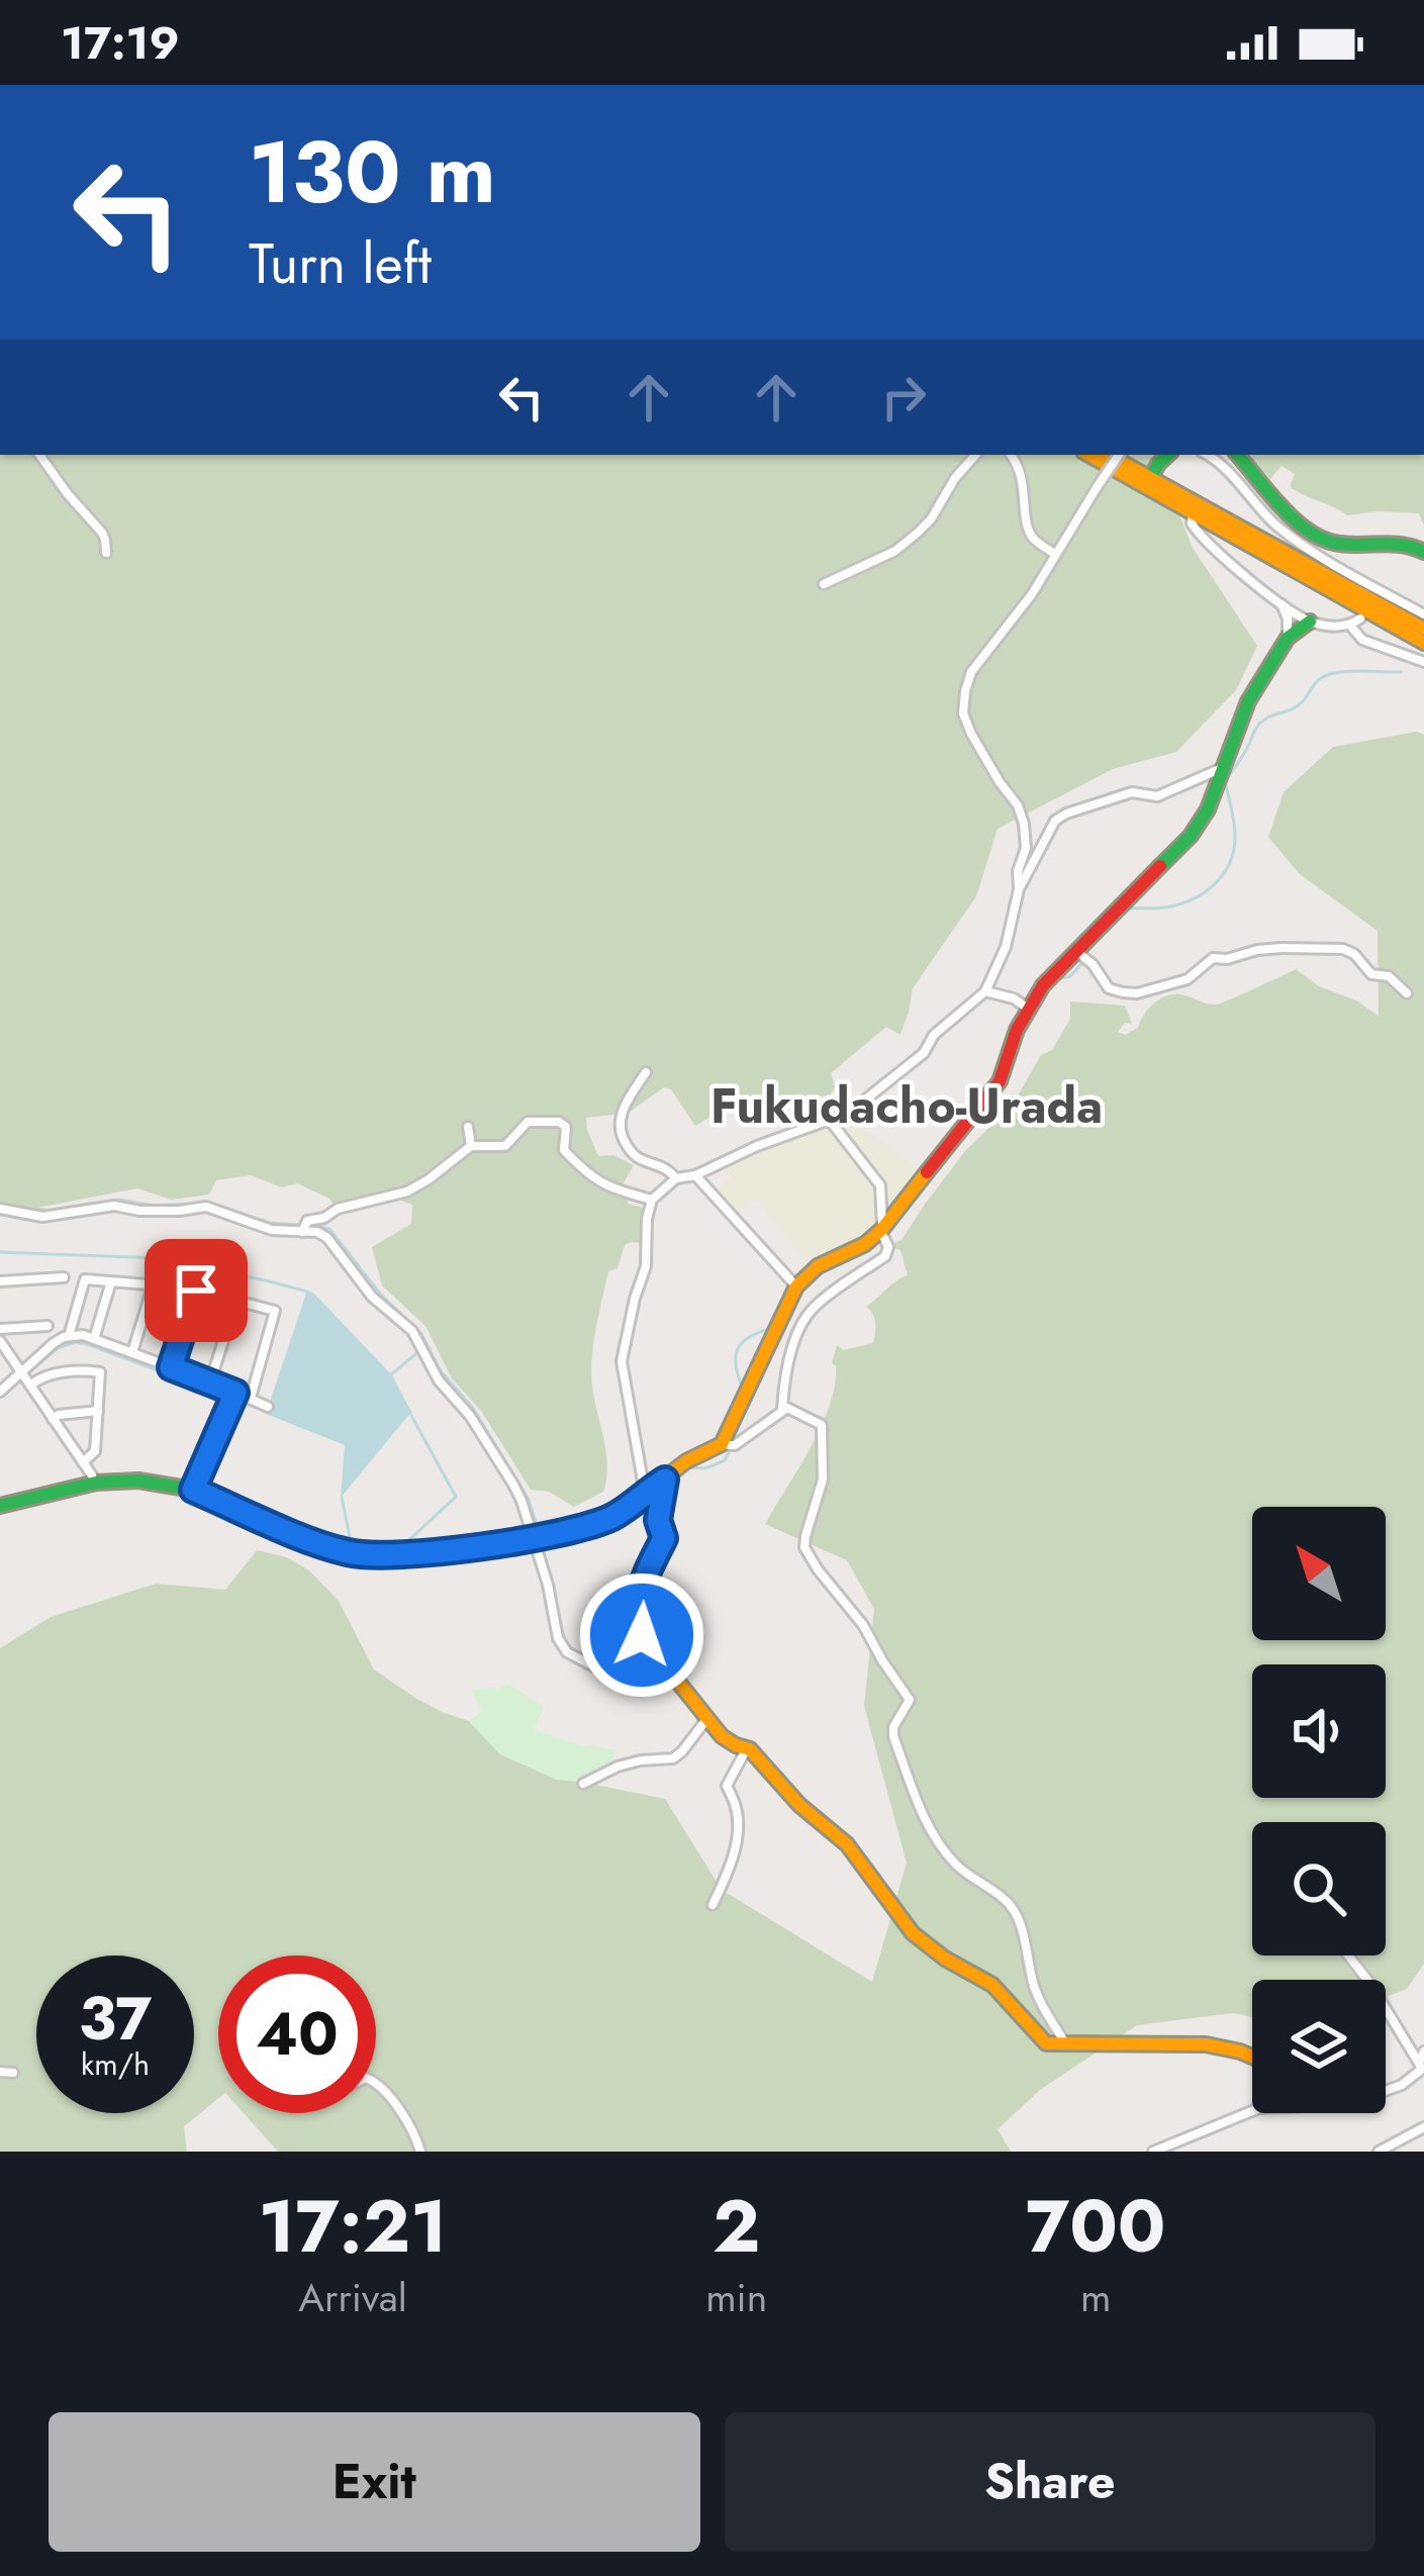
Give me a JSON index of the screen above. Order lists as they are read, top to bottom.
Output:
{
  "districts": ["Fukudacho-Urada"],
  "north": "top left",
  "page": {
    "status": "17:19",
    "turn": ["130 m", "Turn left"],
    "speed": "37 km/h",
    "limit": "40",
    "eta": [
      "17:21",
      "Arrival",
      "2",
      "min",
      "700",
      "m"
    ],
    "buttons": ["Exit", "Share"]
  }
}
